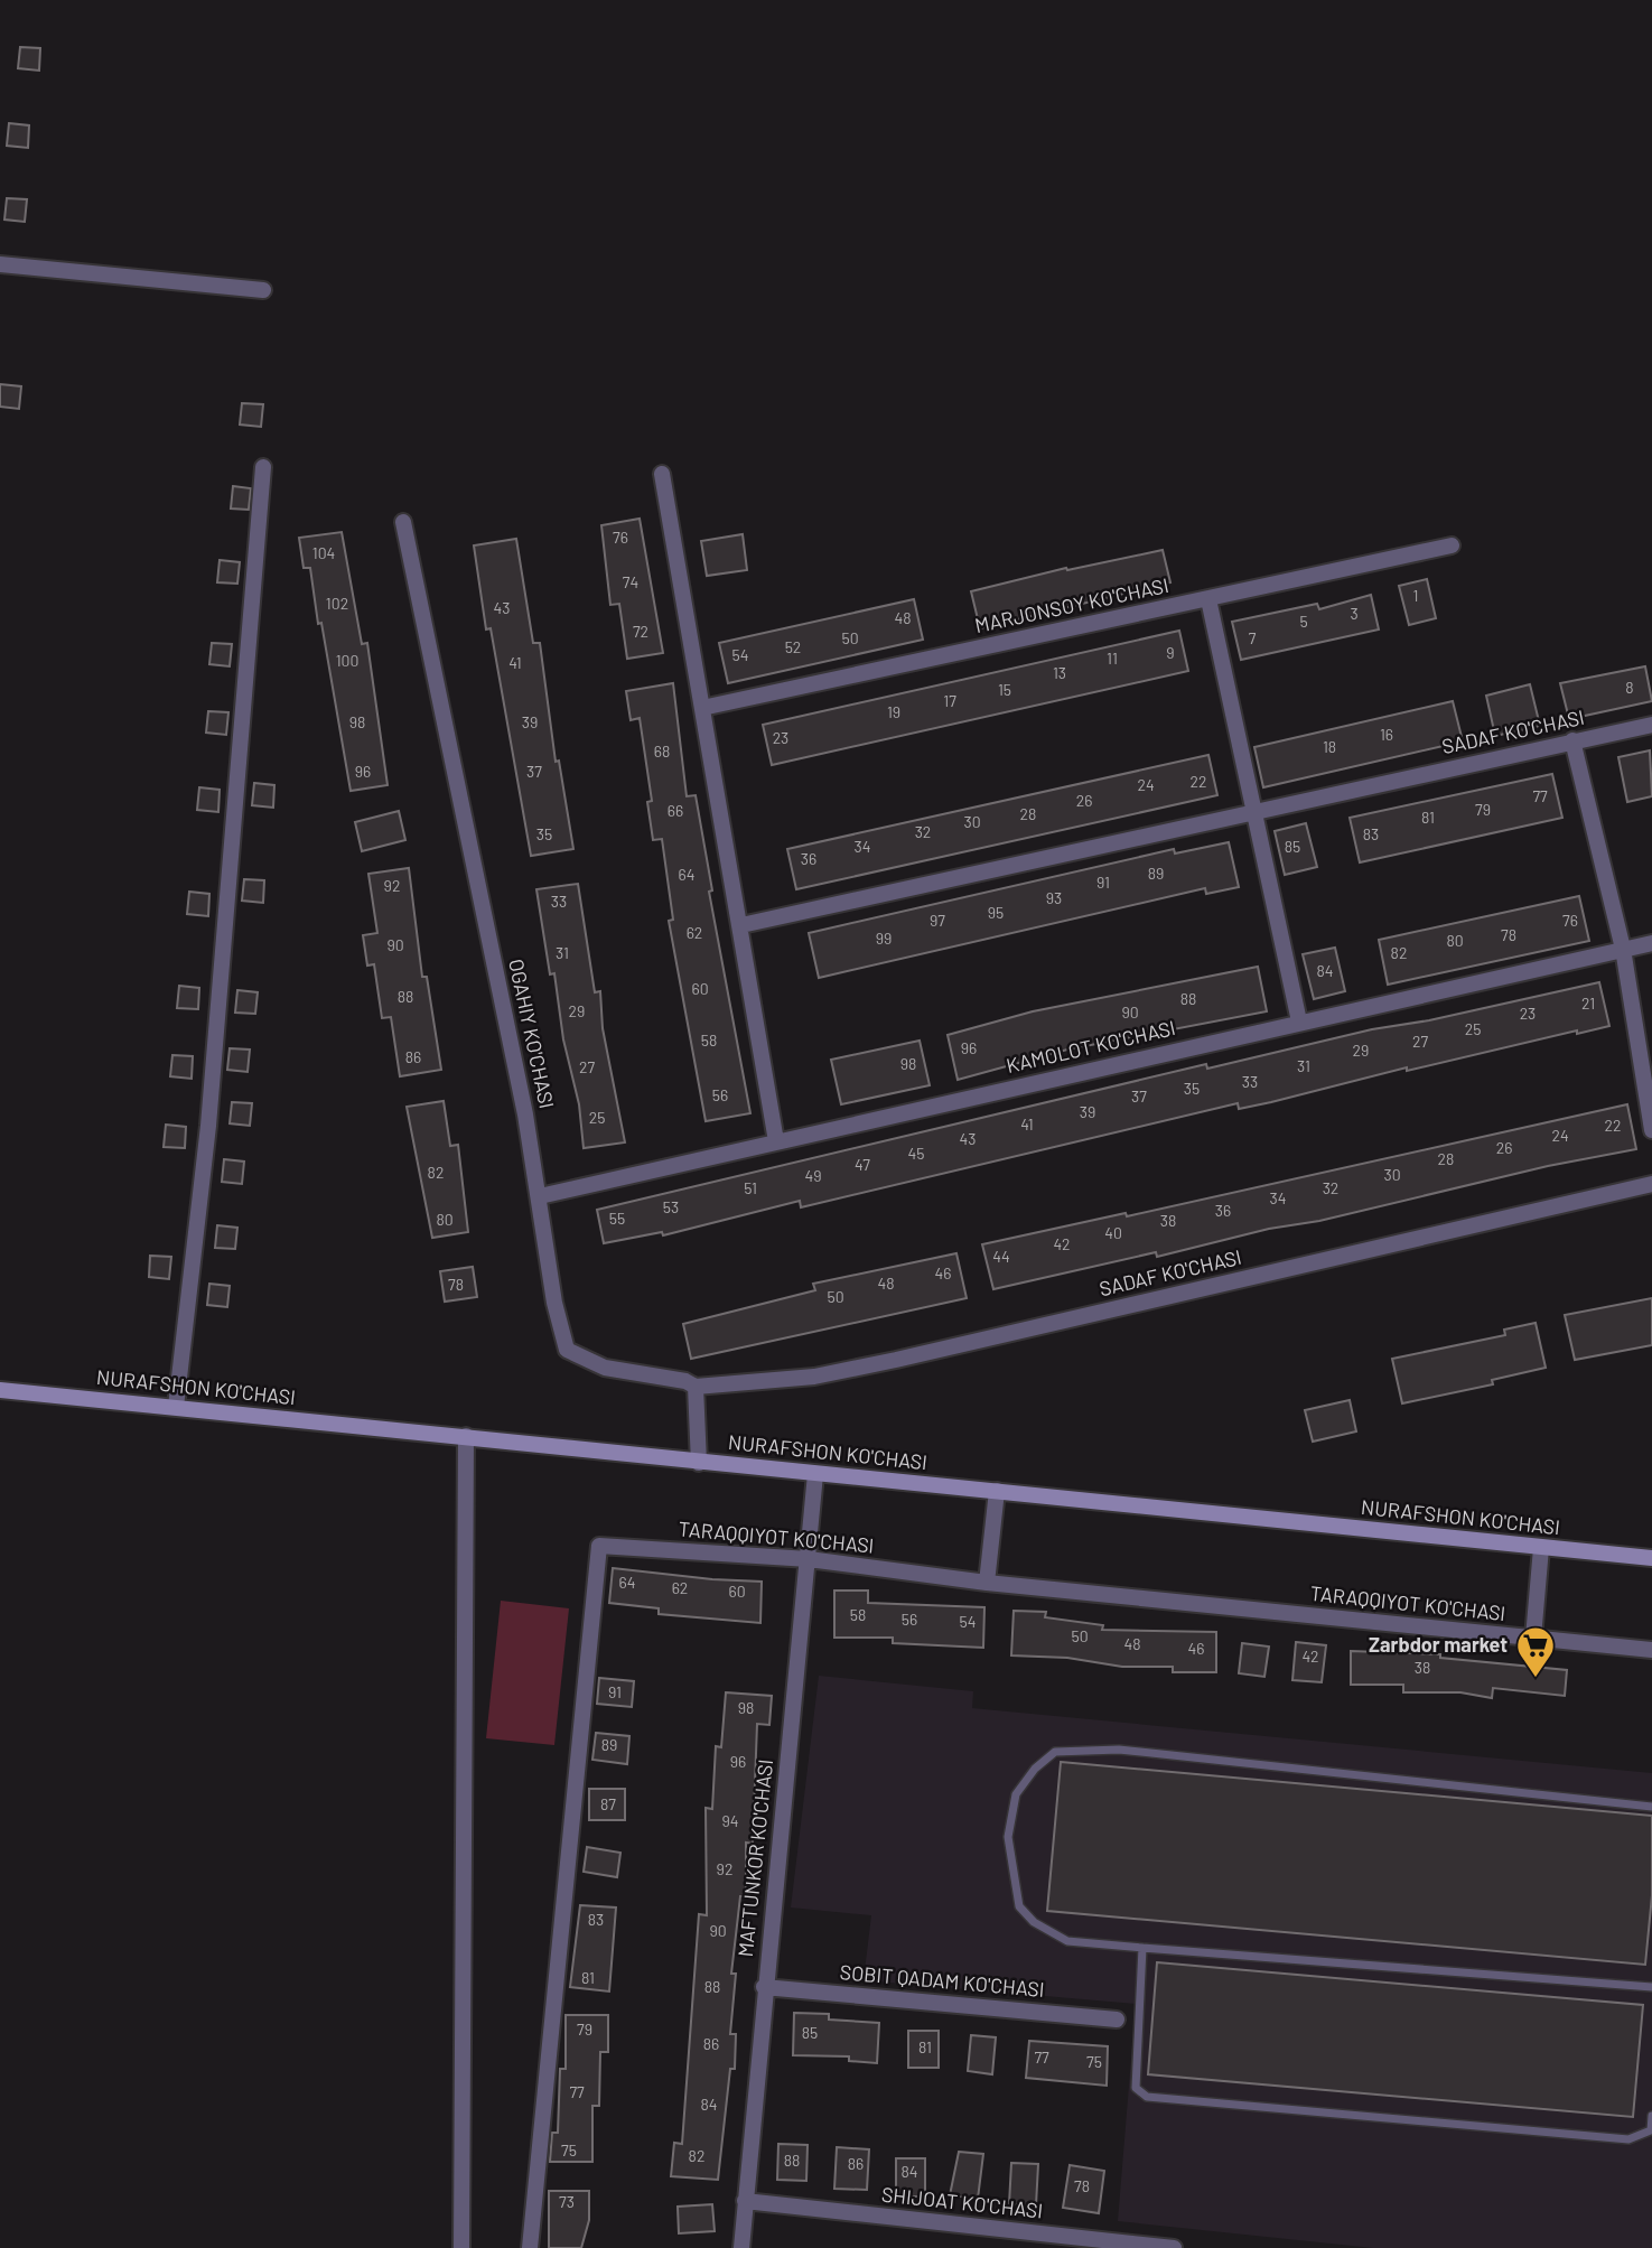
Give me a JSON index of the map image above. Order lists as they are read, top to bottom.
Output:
{
  "streets": {
    "street": [
      "MARJONSOY KO'CHASI",
      "SADAF KO'CHASI",
      "OGAHIY KO'CHASI",
      "KAMOLOT KO'CHASI",
      "NURAFSHON KO'CHASI",
      "TARAQQIYOT KO'CHASI",
      "MAFTUNKOR KO'CHASI",
      "SOBIT QADAM KO'CHASI",
      "SHIJOAT KO'CHASI"
    ]
  },
  "crossings": [
    ["SADAF KO'CHASI", "OGAHIY KO'CHASI"],
    ["OGAHIY KO'CHASI", "KAMOLOT KO'CHASI"],
    ["NURAFSHON KO'CHASI", "MAFTUNKOR KO'CHASI"],
    ["TARAQQIYOT KO'CHASI", "MAFTUNKOR KO'CHASI"],
    ["MAFTUNKOR KO'CHASI", "SOBIT QADAM KO'CHASI"],
    ["MAFTUNKOR KO'CHASI", "SHIJOAT KO'CHASI"]
  ],
  "places": {
    "supermarket": ["Zarbdor market"]
  },
  "house_numbers": [
    "76",
    "104",
    "74",
    "1",
    "102",
    "43",
    "3",
    "48",
    "5",
    "72",
    "50",
    "7",
    "52",
    "9",
    "54",
    "11",
    "100",
    "41",
    "13",
    "8",
    "15",
    "17",
    "19",
    "98",
    "39",
    "16",
    "23",
    "18",
    "68",
    "96",
    "37",
    "22",
    "24",
    "77",
    "26",
    "79",
    "66",
    "28",
    "81",
    "30",
    "32",
    "35",
    "83",
    "34",
    "85",
    "36",
    "89",
    "64",
    "91",
    "92",
    "93",
    "33",
    "95",
    "97",
    "76",
    "62",
    "78",
    "99",
    "80",
    "90",
    "31",
    "82",
    "84",
    "60",
    "88",
    "88",
    "21",
    "29",
    "90",
    "23",
    "25",
    "58",
    "27",
    "96",
    "29",
    "86",
    "98",
    "31",
    "27",
    "33",
    "35",
    "56",
    "37",
    "39",
    "25",
    "41",
    "22",
    "24",
    "43",
    "26",
    "45",
    "28",
    "47",
    "82",
    "30",
    "49",
    "51",
    "32",
    "34",
    "53",
    "36",
    "55",
    "80",
    "38",
    "40",
    "42",
    "44",
    "46",
    "48",
    "78",
    "50",
    "64",
    "62",
    "60",
    "58",
    "56",
    "54",
    "50",
    "48",
    "46",
    "42",
    "38",
    "91",
    "98",
    "89",
    "96",
    "87",
    "94",
    "92",
    "83",
    "90",
    "81",
    "88",
    "79",
    "85",
    "86",
    "81",
    "77",
    "75",
    "77",
    "84",
    "75",
    "82",
    "88",
    "86",
    "84",
    "78",
    "73"
  ]
}
